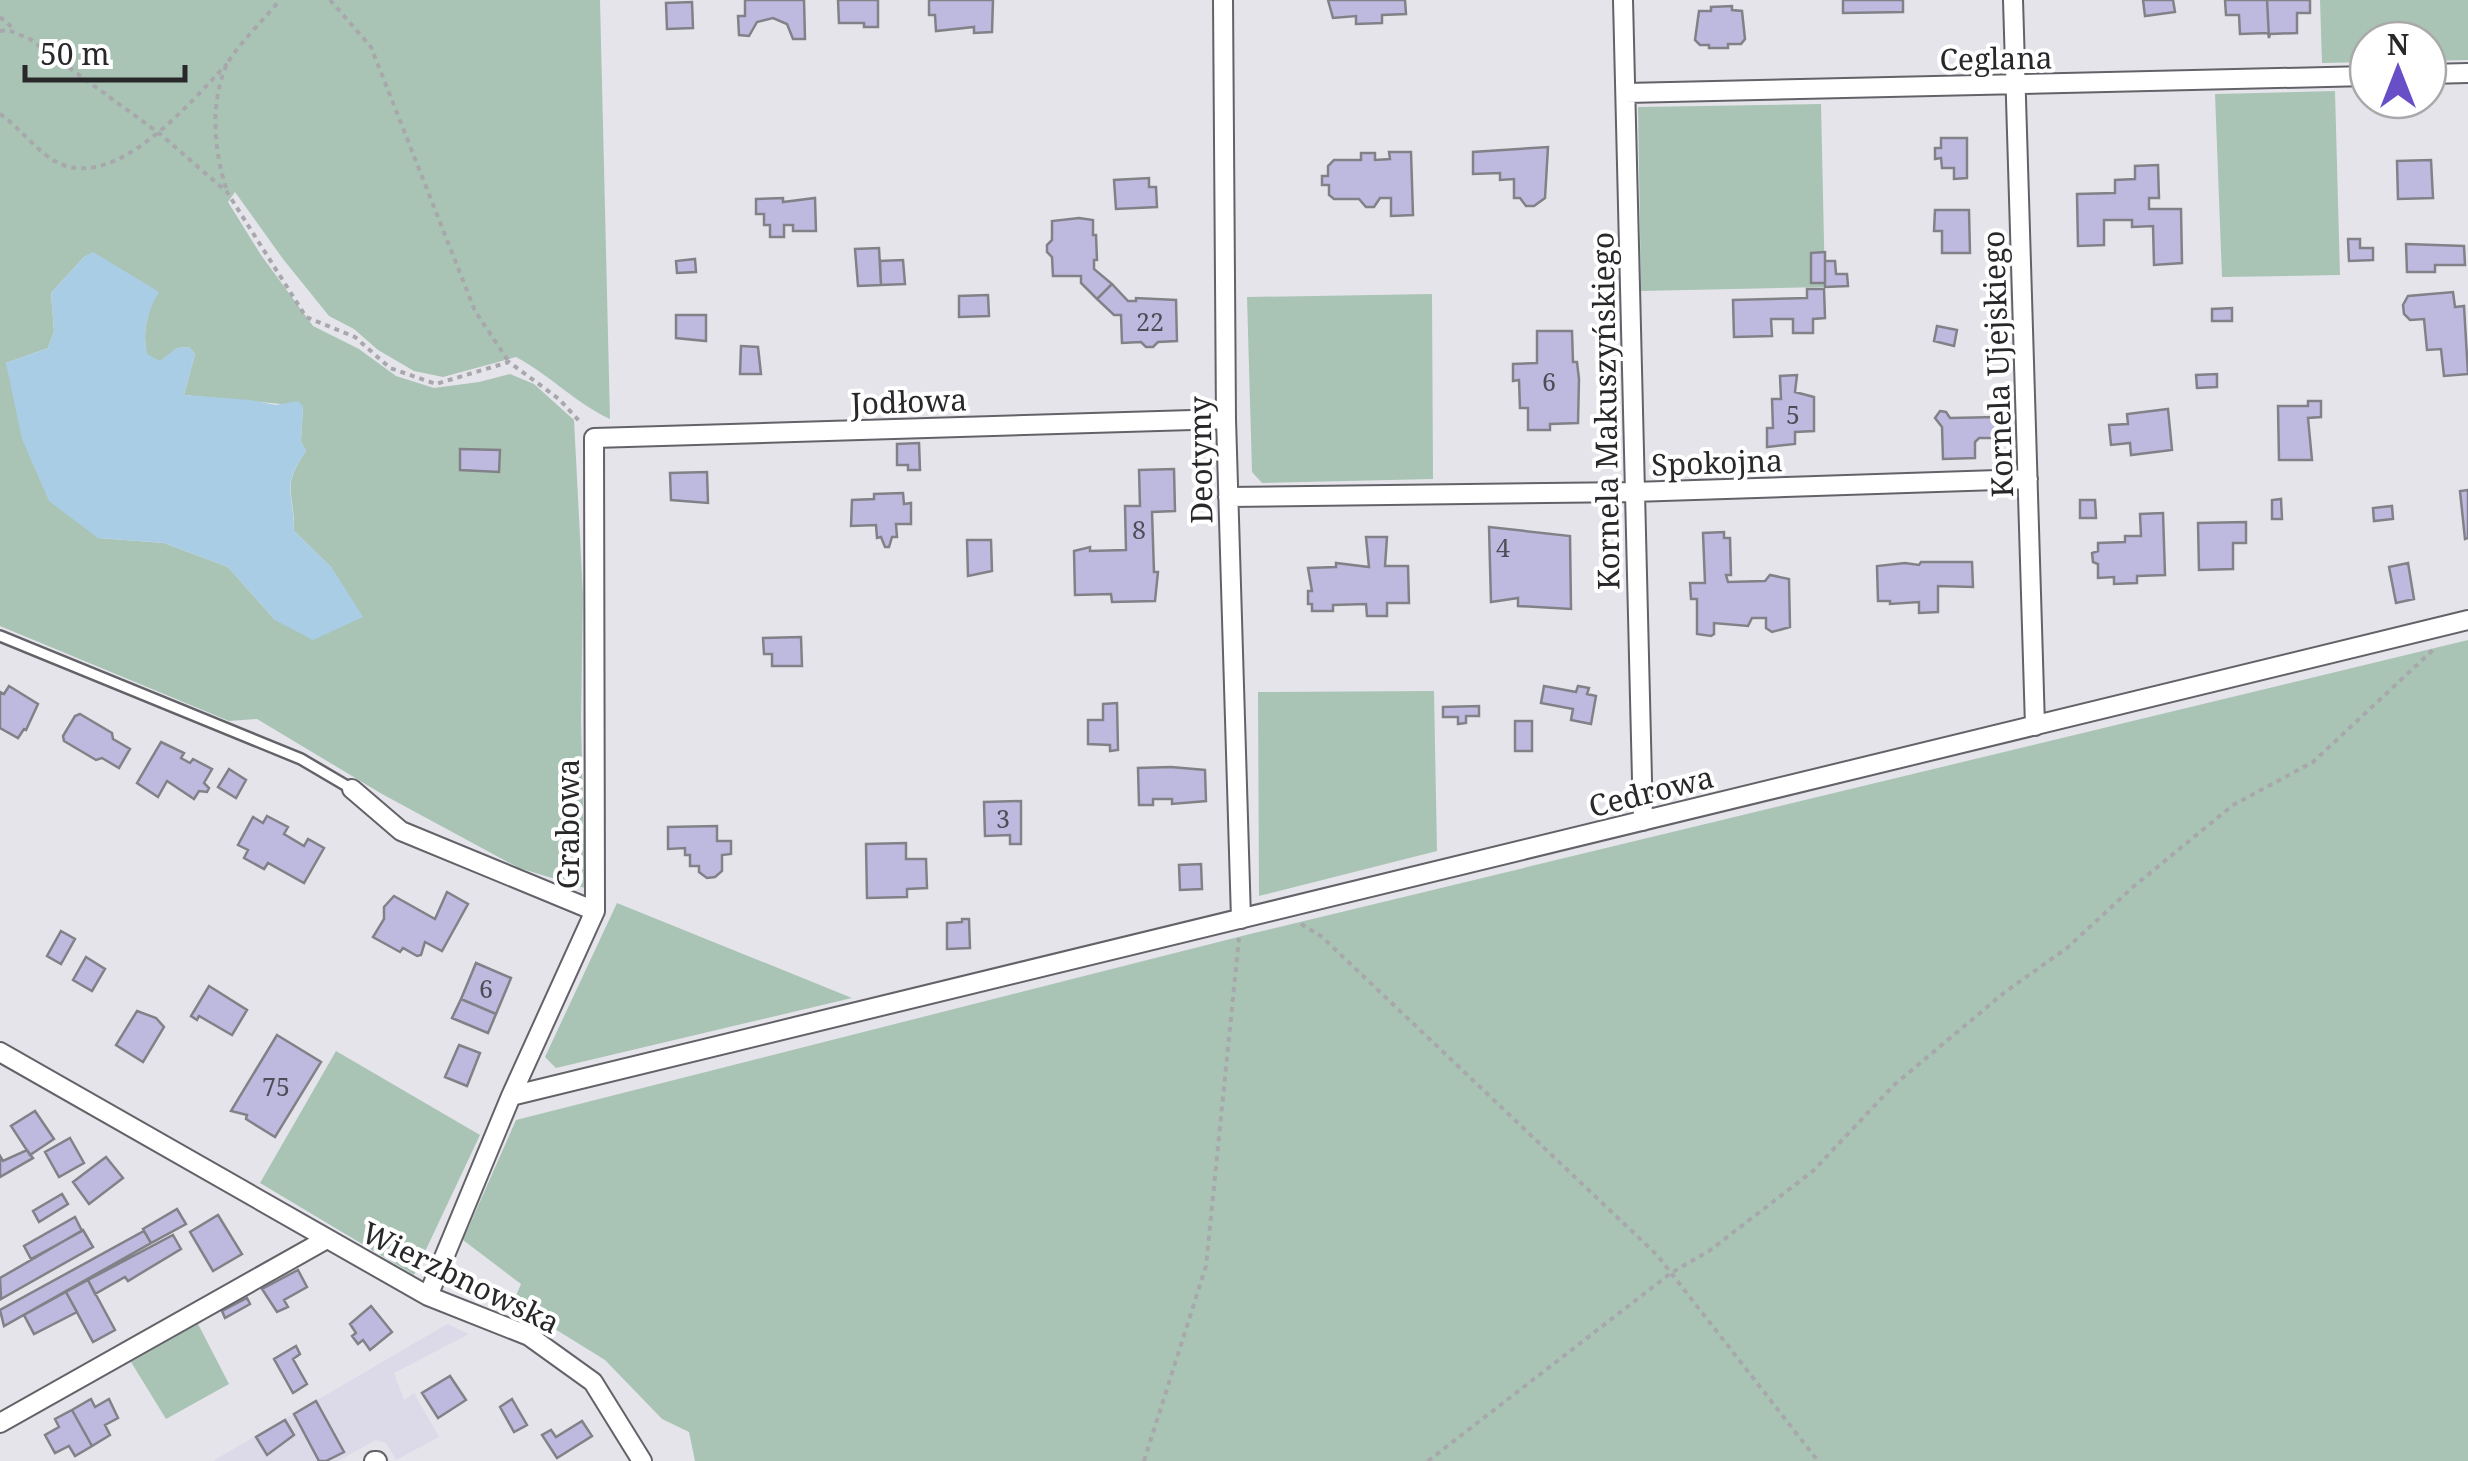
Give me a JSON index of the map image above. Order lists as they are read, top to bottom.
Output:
{
  "streets": {
    "street": [
      "Ceglana",
      "Kornela Ujejskiego",
      "Jodłowa",
      "Kornela Makuszyńskiego",
      "Deotymy",
      "Spokojna",
      "Cedrowa",
      "Grabowa",
      "Wierzbnowska"
    ]
  },
  "crossings": [
    ["Ceglana", "Kornela Ujejskiego"],
    ["Ceglana", "Kornela Makuszyńskiego"],
    ["Kornela Ujejskiego", "Spokojna"],
    ["Kornela Ujejskiego", "Cedrowa"],
    ["Jodłowa", "Deotymy"],
    ["Jodłowa", "Grabowa"],
    ["Kornela Makuszyńskiego", "Spokojna"],
    ["Kornela Makuszyńskiego", "Cedrowa"],
    ["Deotymy", "Spokojna"],
    ["Deotymy", "Cedrowa"],
    ["Cedrowa", "Grabowa"],
    ["Grabowa", "Wierzbnowska"]
  ],
  "house_numbers": [
    "22",
    "6",
    "5",
    "8",
    "4",
    "3",
    "6",
    "75"
  ],
  "scale_bar": "50 m",
  "north": "top"
}
